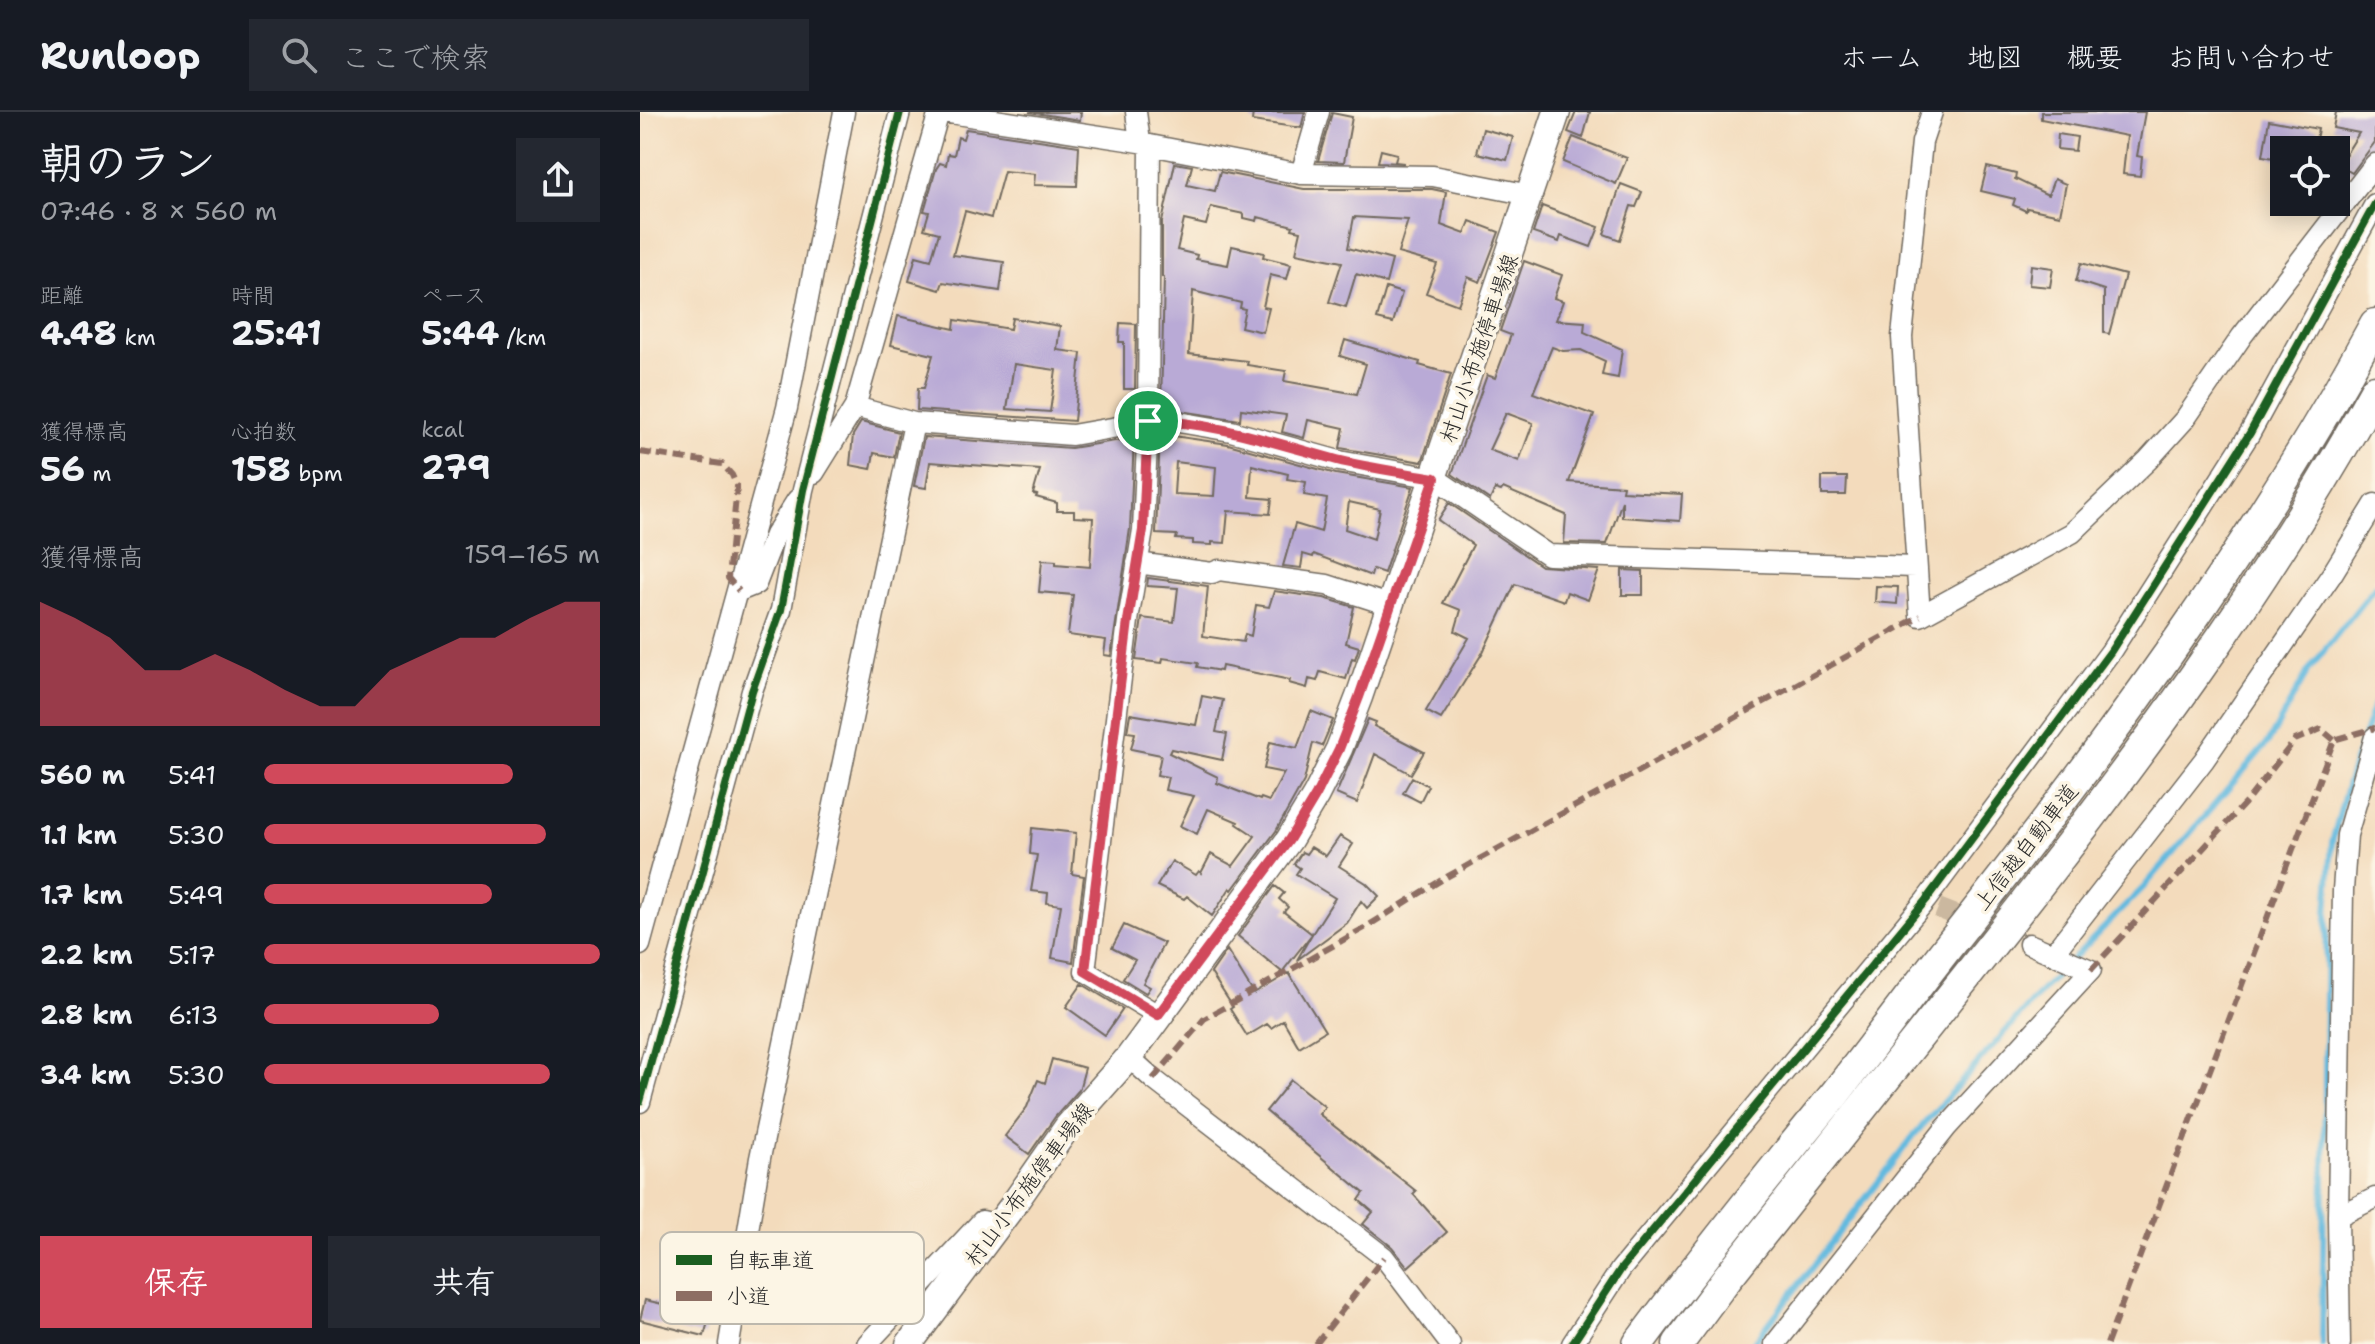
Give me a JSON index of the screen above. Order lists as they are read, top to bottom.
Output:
{
  "streets": {
    "highway": ["上信越自動車道"],
    "main road": ["村山小布施停車場線"]
  },
  "legend": ["自転車道", "小道"],
  "page": {
    "header": "Runloop",
    "search": "ここで検索",
    "nav": [
      "ホーム",
      "地図",
      "概要",
      "お問い合わせ"
    ],
    "heading": ["朝のラン", "07:46 · 8 × 560 m"],
    "stats": [
      ["距離", "4.48 km"],
      ["時間", "25:41"],
      ["ペース", "5:44 /km"],
      ["獲得標高", "56 m"],
      ["心拍数", "158 bpm"],
      ["kcal", "279"]
    ],
    "chart": ["獲得標高", "159–165 m"],
    "list": [
      {
        "name": "560 m",
        "note": "5:41"
      },
      {
        "name": "1.1 km",
        "note": "5:30"
      },
      {
        "name": "1.7 km",
        "note": "5:49"
      },
      {
        "name": "2.2 km",
        "note": "5:17"
      },
      {
        "name": "2.8 km",
        "note": "6:13"
      },
      {
        "name": "3.4 km",
        "note": "5:30"
      }
    ],
    "buttons": ["保存", "共有"]
  }
}
